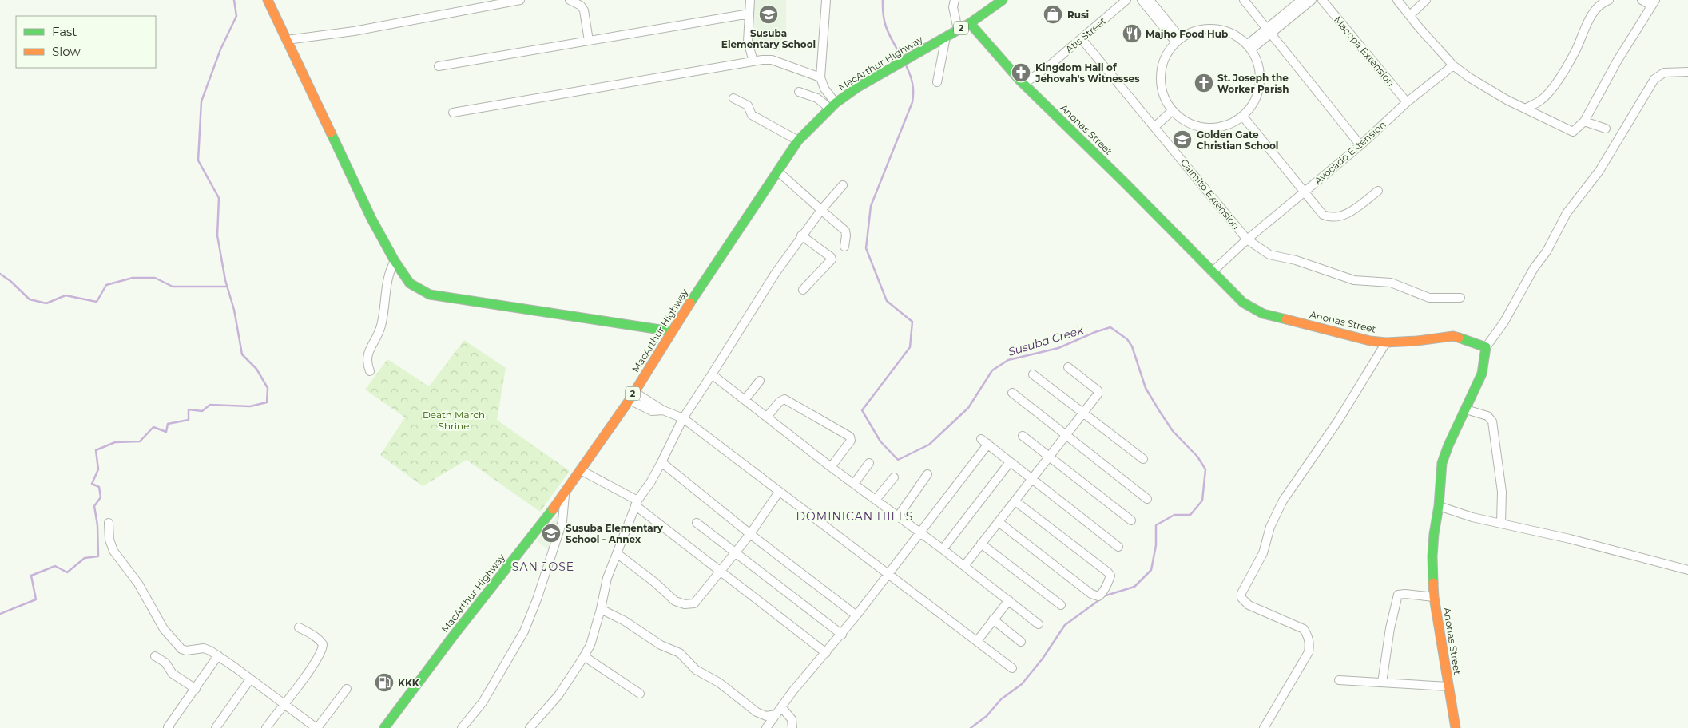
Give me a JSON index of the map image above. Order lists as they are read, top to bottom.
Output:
{
  "streets": {
    "main road": ["2", "MacArthur Highway", "Anonas Street"],
    "street": [
      "Atis Street",
      "Macopa Extension",
      "Avocado Extension",
      "Caimito Extension"
    ]
  },
  "crossings": [
    ["Atis Street", "Anonas Street"],
    ["Atis Street", "Caimito Extension"],
    ["Macopa Extension", "Avocado Extension"],
    ["MacArthur Highway", "Anonas Street"],
    ["Anonas Street", "Avocado Extension"],
    ["Avocado Extension", "Caimito Extension"]
  ],
  "districts": ["DOMINICAN HILLS", "SAN JOSE"],
  "water": ["Susuba Creek"],
  "parks": ["Death March Shrine"],
  "places": {
    "school or university": ["Susuba Elementary School", "Golden Gate Christian School", "Susuba Elementary School - Annex"],
    "shop": ["Rusi"],
    "restaurant": ["Majho Food Hub"],
    "church": ["Kingdom Hall of Jehovah's Witnesses", "St. Joseph the Worker Parish"],
    "fuel station": ["KKK"]
  },
  "legend": ["Fast", "Slow"]
}
